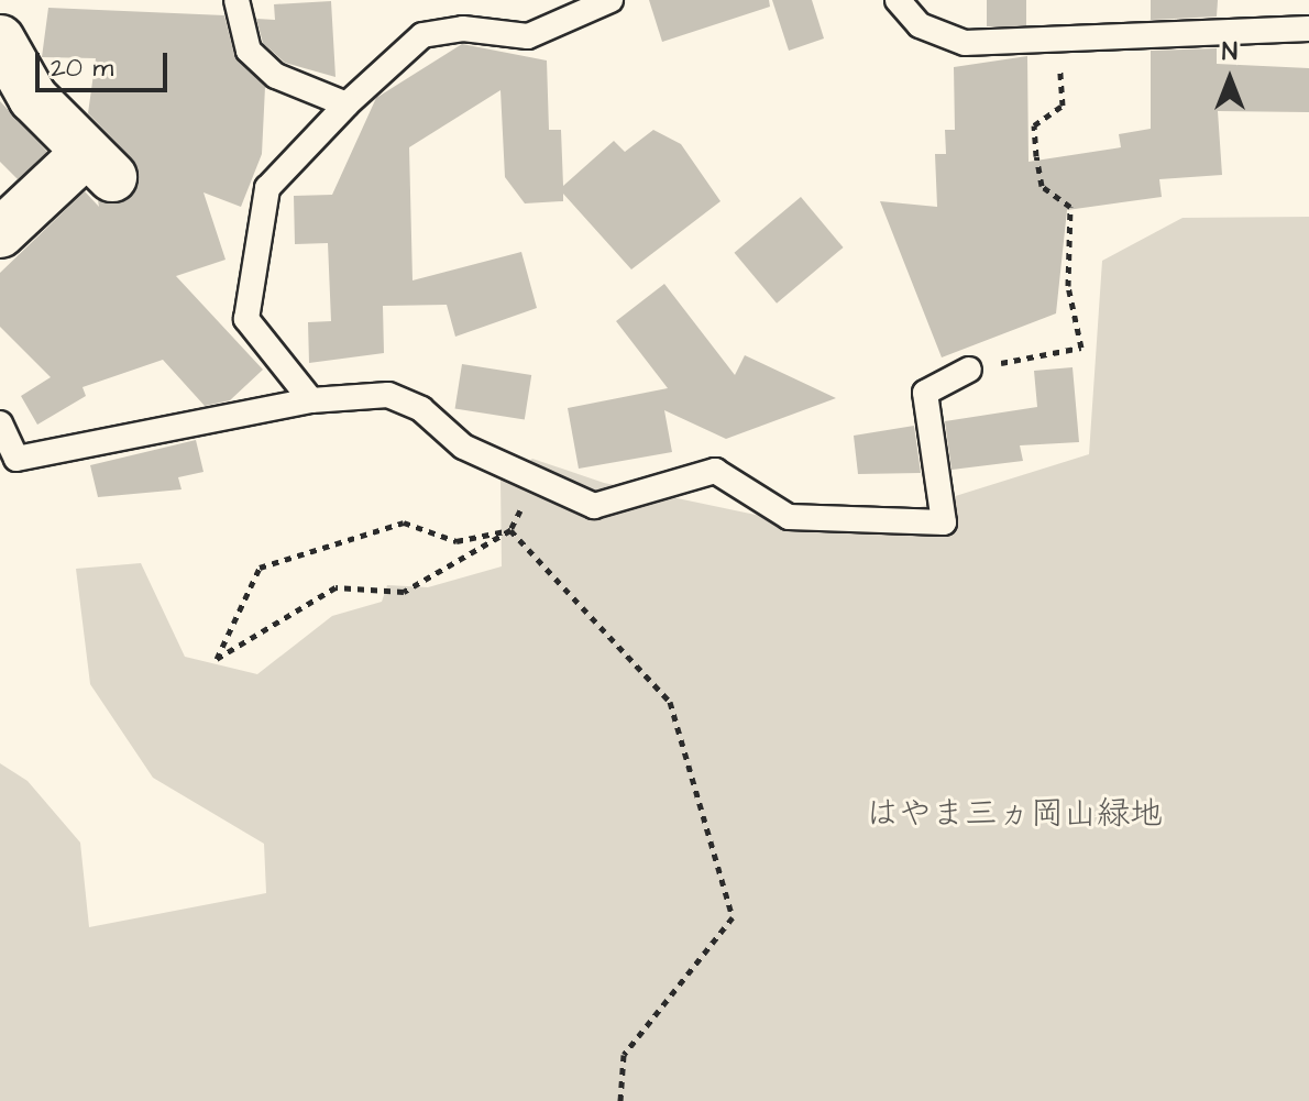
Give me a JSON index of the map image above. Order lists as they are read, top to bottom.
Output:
{
  "parks": ["はやま三ヵ岡山緑地"],
  "scale_bar": "20 m",
  "north": "top"
}
